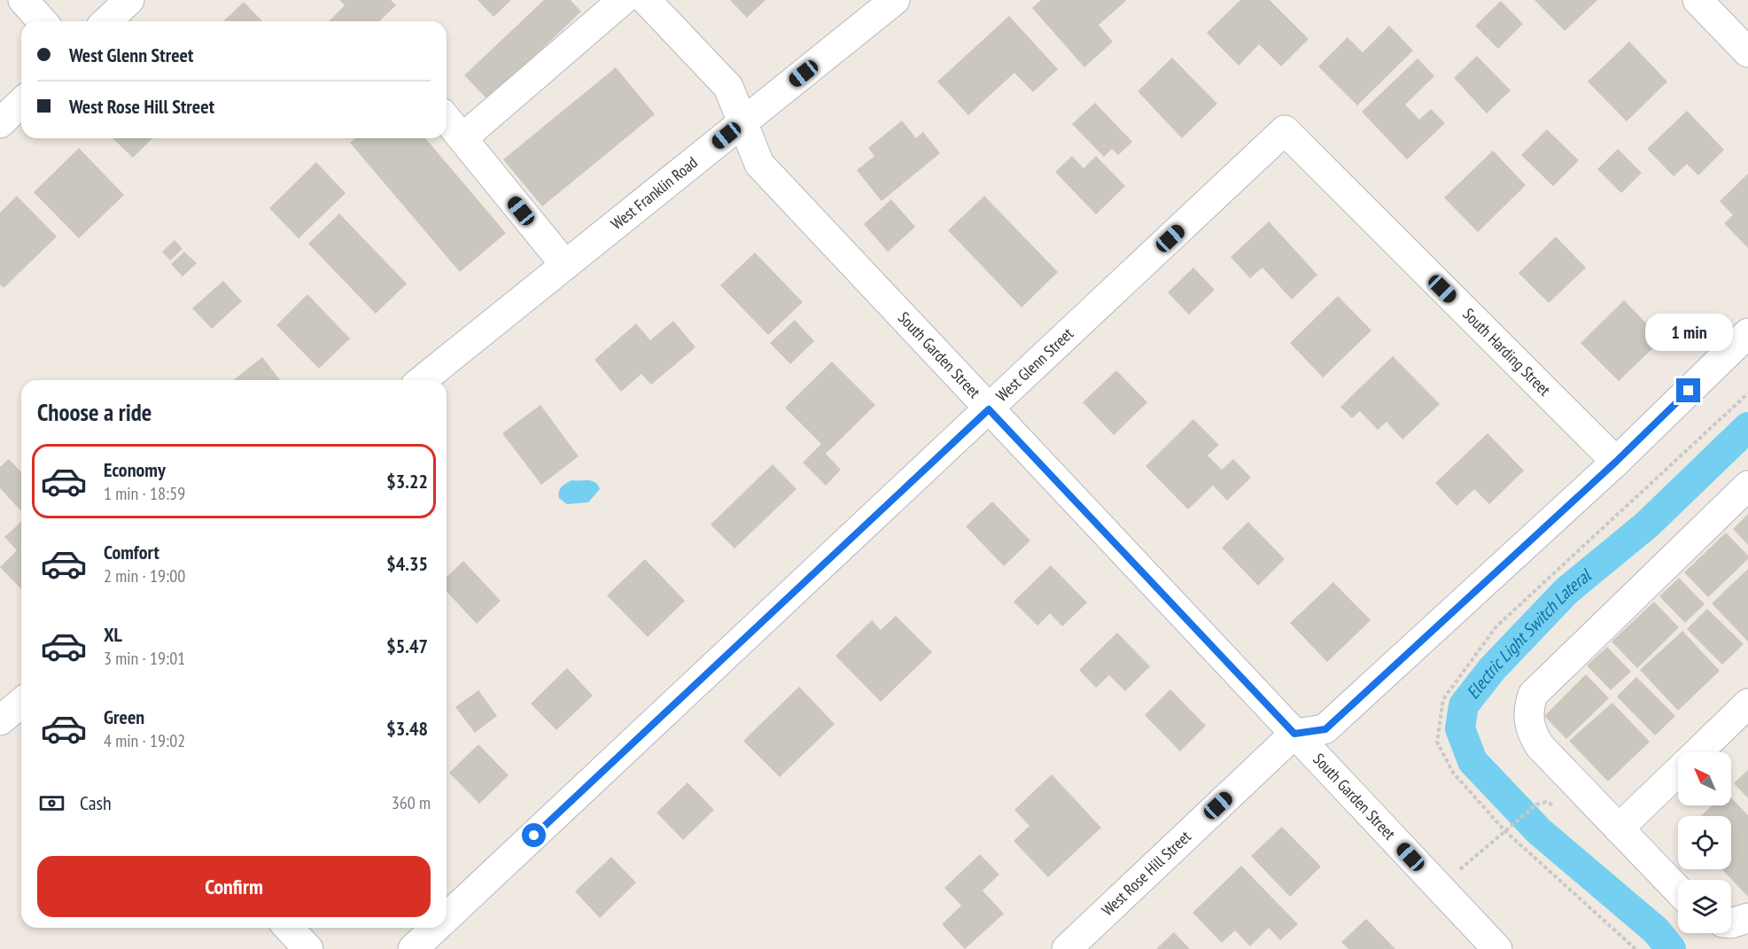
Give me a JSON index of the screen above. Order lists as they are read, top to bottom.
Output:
{
  "streets": {
    "street": [
      "West Franklin Road",
      "South Harding Street",
      "South Garden Street",
      "West Glenn Street",
      "West Rose Hill Street"
    ]
  },
  "crossings": [
    ["West Franklin Road", "South Garden Street"],
    ["South Harding Street", "West Glenn Street"],
    ["South Garden Street", "West Glenn Street"],
    ["South Garden Street", "West Rose Hill Street"]
  ],
  "water": ["Electric Light Switch Lateral"],
  "north": "top left",
  "page": {
    "banner": ["West Glenn Street", "West Rose Hill Street"],
    "bubble": "1 min",
    "heading": "Choose a ride",
    "list": [
      {
        "name": "Economy",
        "note": "1 min · 18:59",
        "value": "$3.22"
      },
      {
        "name": "Comfort",
        "note": "2 min · 19:00",
        "value": "$4.35"
      },
      {
        "name": "XL",
        "note": "3 min · 19:01",
        "value": "$5.47"
      },
      {
        "name": "Green",
        "note": "4 min · 19:02",
        "value": "$3.48"
      }
    ],
    "pay": ["Cash", "360 m"],
    "buttons": "Confirm"
  }
}
